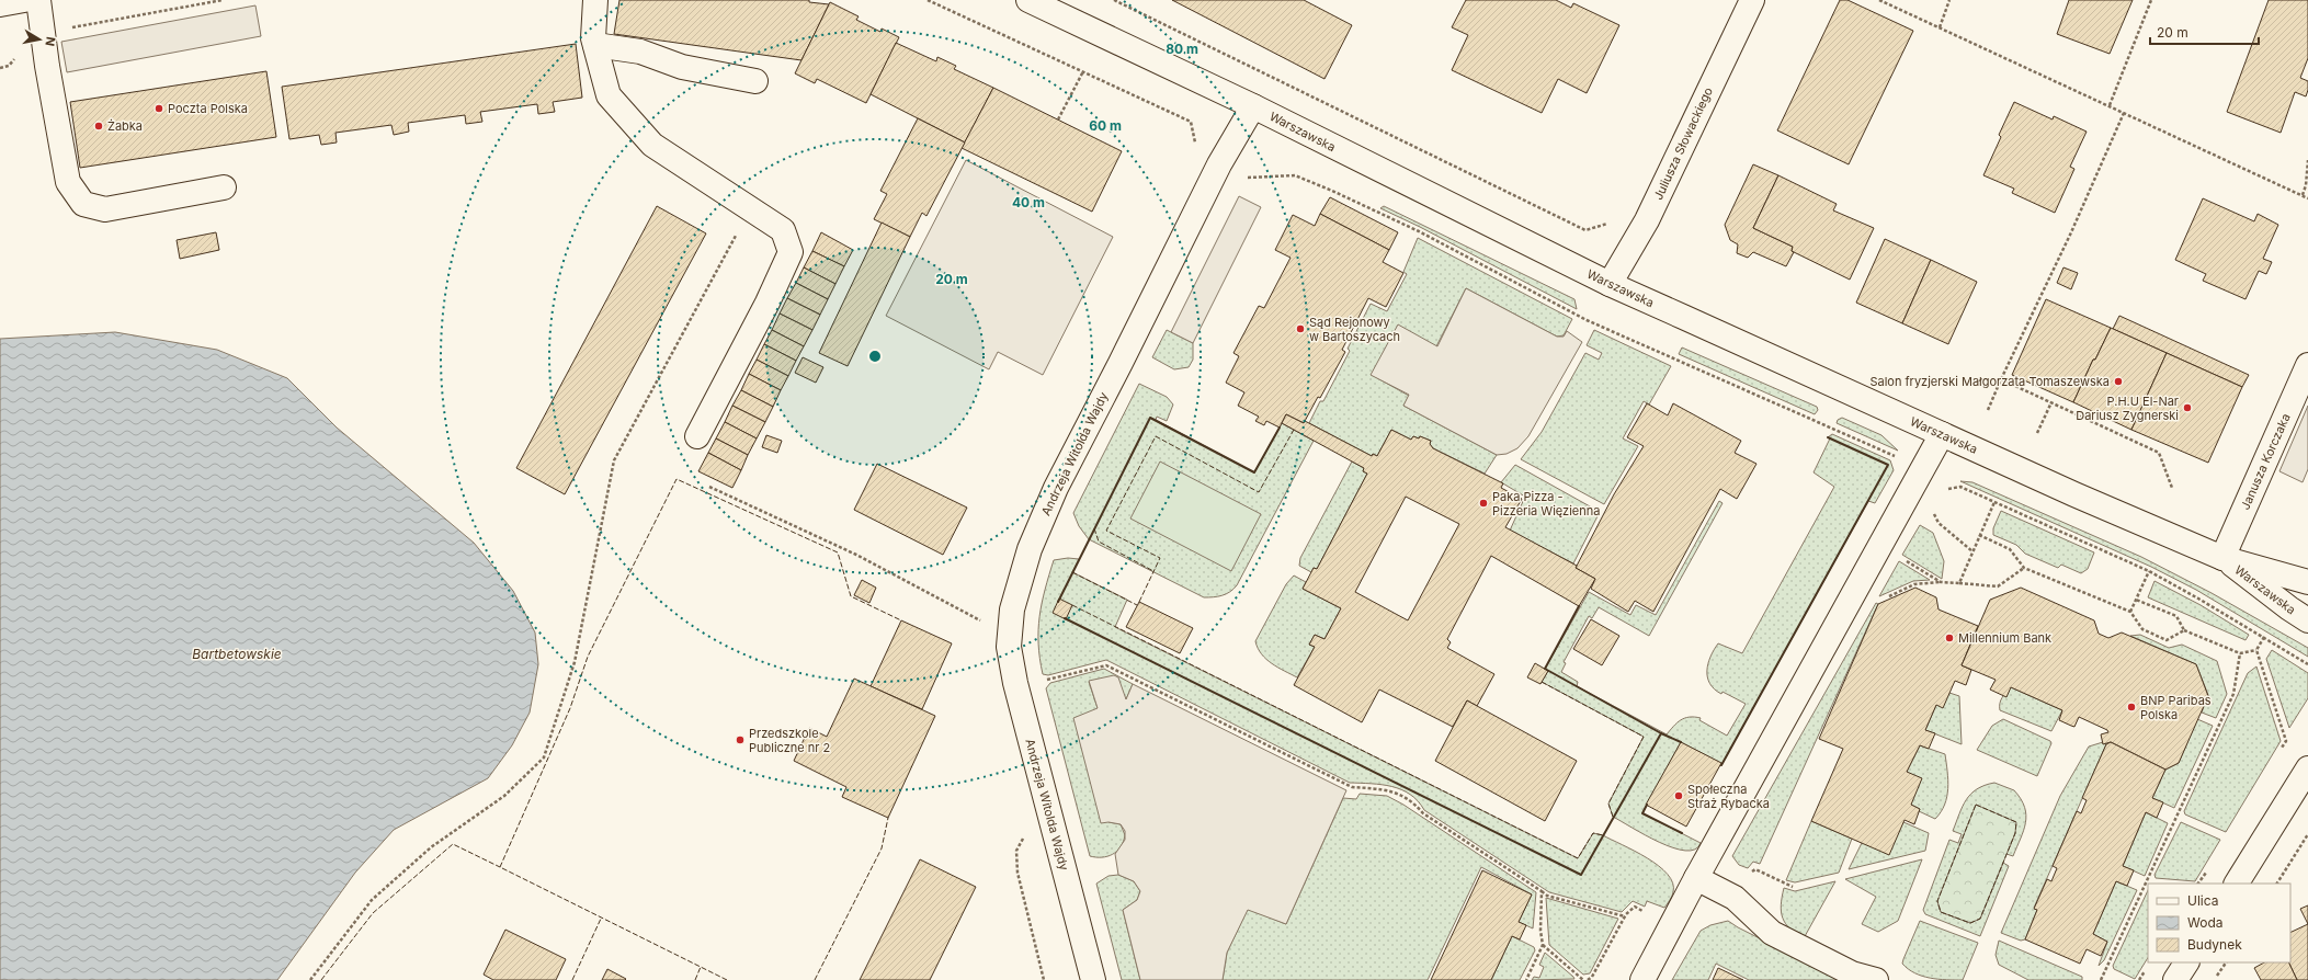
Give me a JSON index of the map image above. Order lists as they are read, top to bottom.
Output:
{
  "streets": {
    "street": [
      "Warszawska",
      "Juliusza Słowackiego",
      "Andrzeja Witolda Wajdy",
      "Janusza Korczaka"
    ]
  },
  "crossings": [
    ["Warszawska", "Juliusza Słowackiego"],
    ["Warszawska", "Andrzeja Witolda Wajdy"],
    ["Warszawska", "Janusza Korczaka"]
  ],
  "water": ["Bartbetowskie"],
  "places": [
    "Poczta Polska",
    "Żabka",
    "Sąd Rejonowy w Bartoszycach",
    "Salon fryzjerski Małgorzata Tomaszewska",
    "P.H.U El-Nar Dariusz Zygnerski",
    "Paka Pizza - Pizzeria Więzienna",
    "Millennium Bank",
    "BNP Paribas Polska",
    "Przedszkole Publiczne nr 2",
    "Społeczna Straż Rybacka"
  ],
  "legend": ["Ulica", "Woda", "Budynek"],
  "scale_bar": "20 m",
  "north": "right",
  "rings": [
    "80 m",
    "60 m",
    "40 m",
    "20 m"
  ]
}
